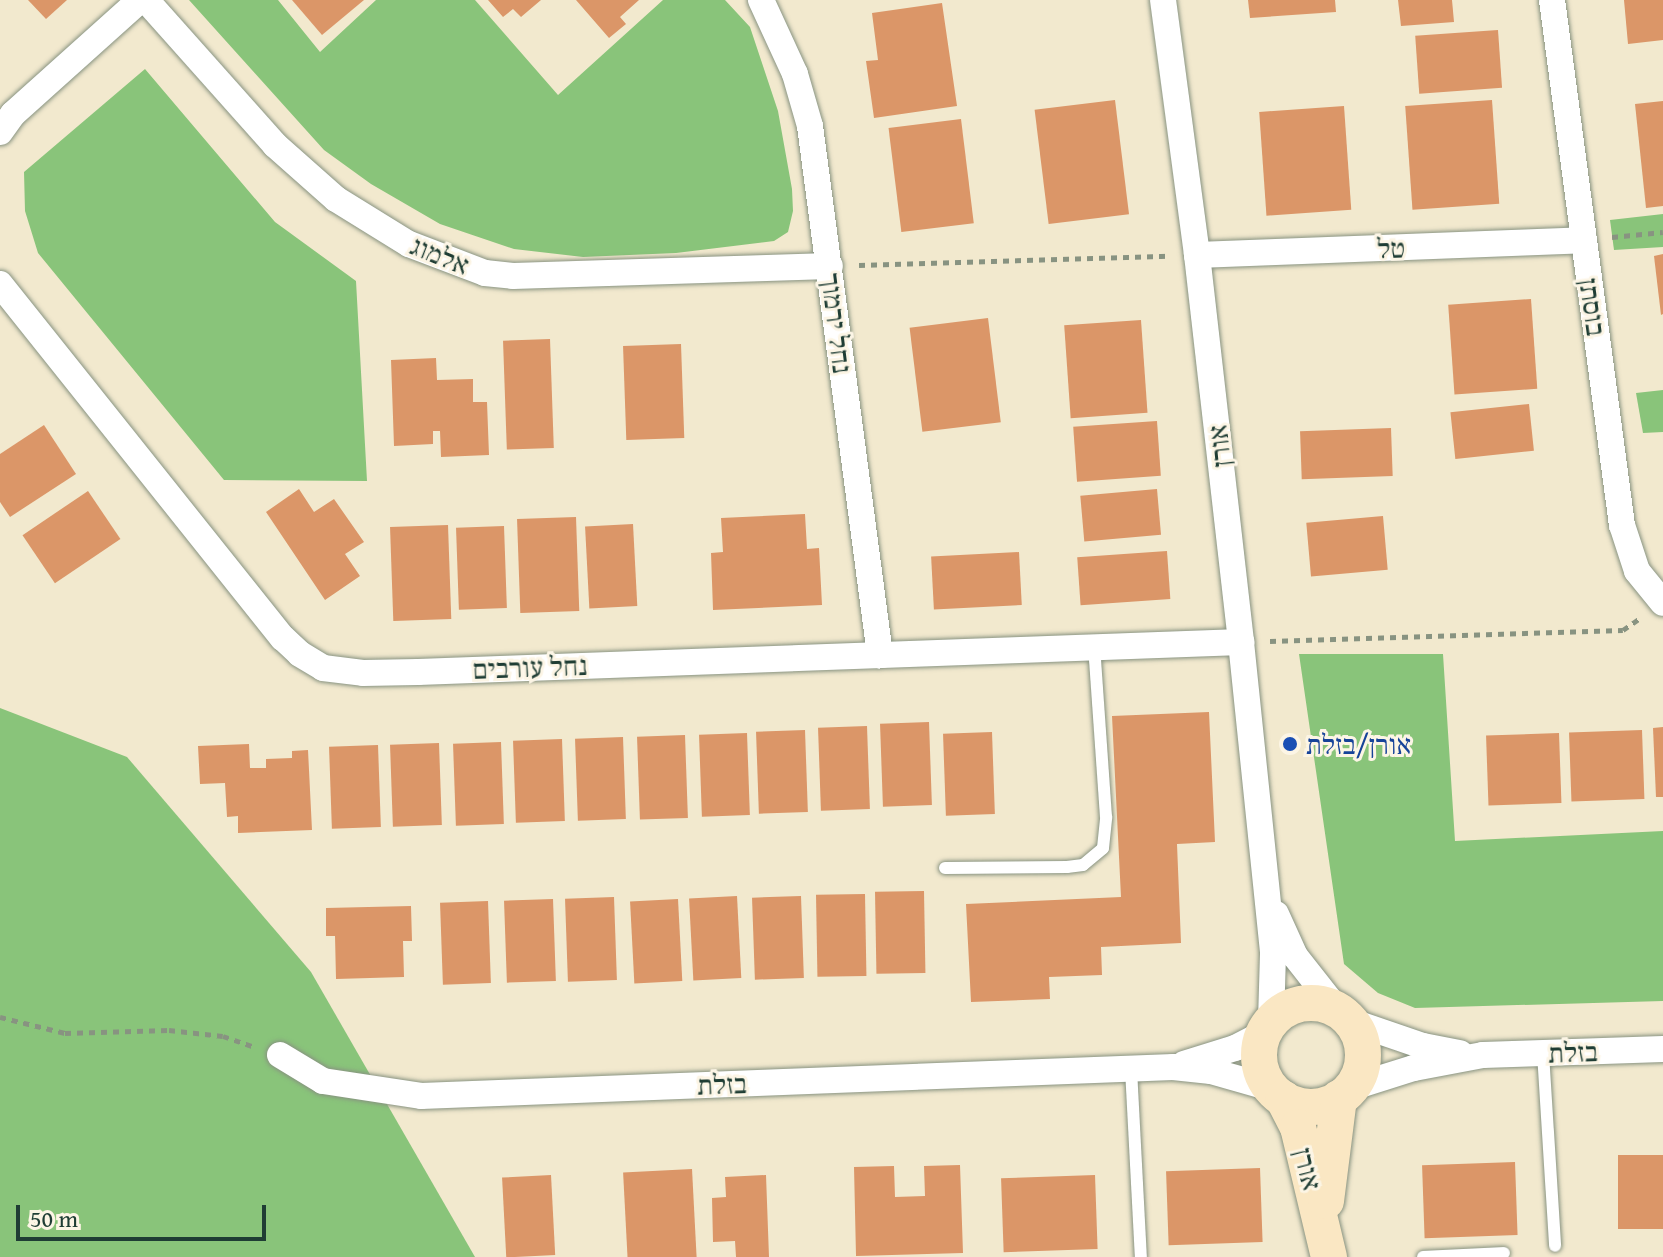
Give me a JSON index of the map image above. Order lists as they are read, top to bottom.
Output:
{
  "streets": {
    "street": [
      "טל",
      "אלמוג",
      "בוסתן",
      "נחל ירמוך",
      "אורן",
      "נחל עורבים",
      "בזלת"
    ]
  },
  "crossings": [
    ["טל", "בוסתן"],
    ["טל", "אורן"],
    ["אלמוג", "נחל ירמוך"],
    ["נחל ירמוך", "נחל עורבים"],
    ["אורן", "נחל עורבים"],
    ["אורן", "בזלת"]
  ],
  "places": ["אורן/בזלת"],
  "scale_bar": "50 m"
}
